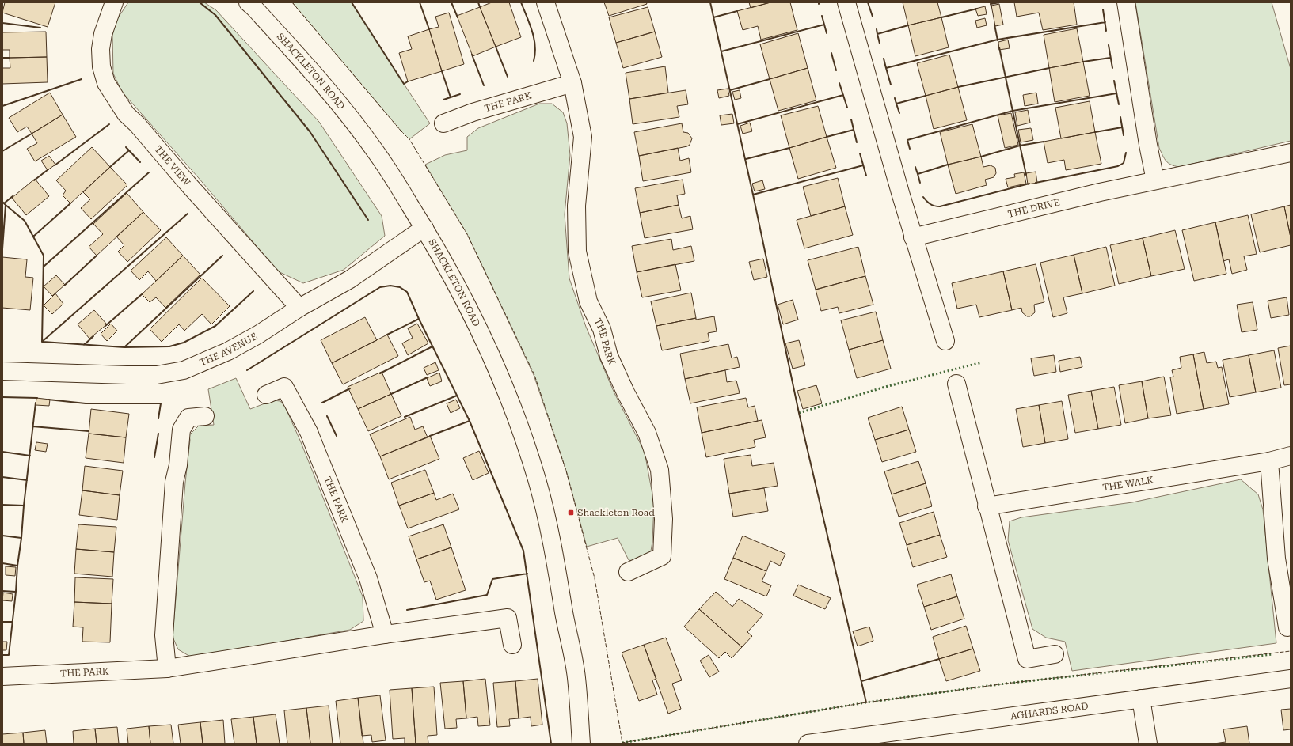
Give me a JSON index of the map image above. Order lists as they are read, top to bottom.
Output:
{
  "streets": {
    "street": [
      "SHACKLETON ROAD",
      "THE PARK",
      "THE VIEW",
      "THE DRIVE",
      "THE AVENUE",
      "THE WALK",
      "AGHARDS ROAD"
    ]
  },
  "crossings": [
    ["SHACKLETON ROAD", "THE AVENUE"],
    ["THE VIEW", "THE AVENUE"]
  ],
  "places": {
    "transit": ["Shackleton Road"]
  }
}
